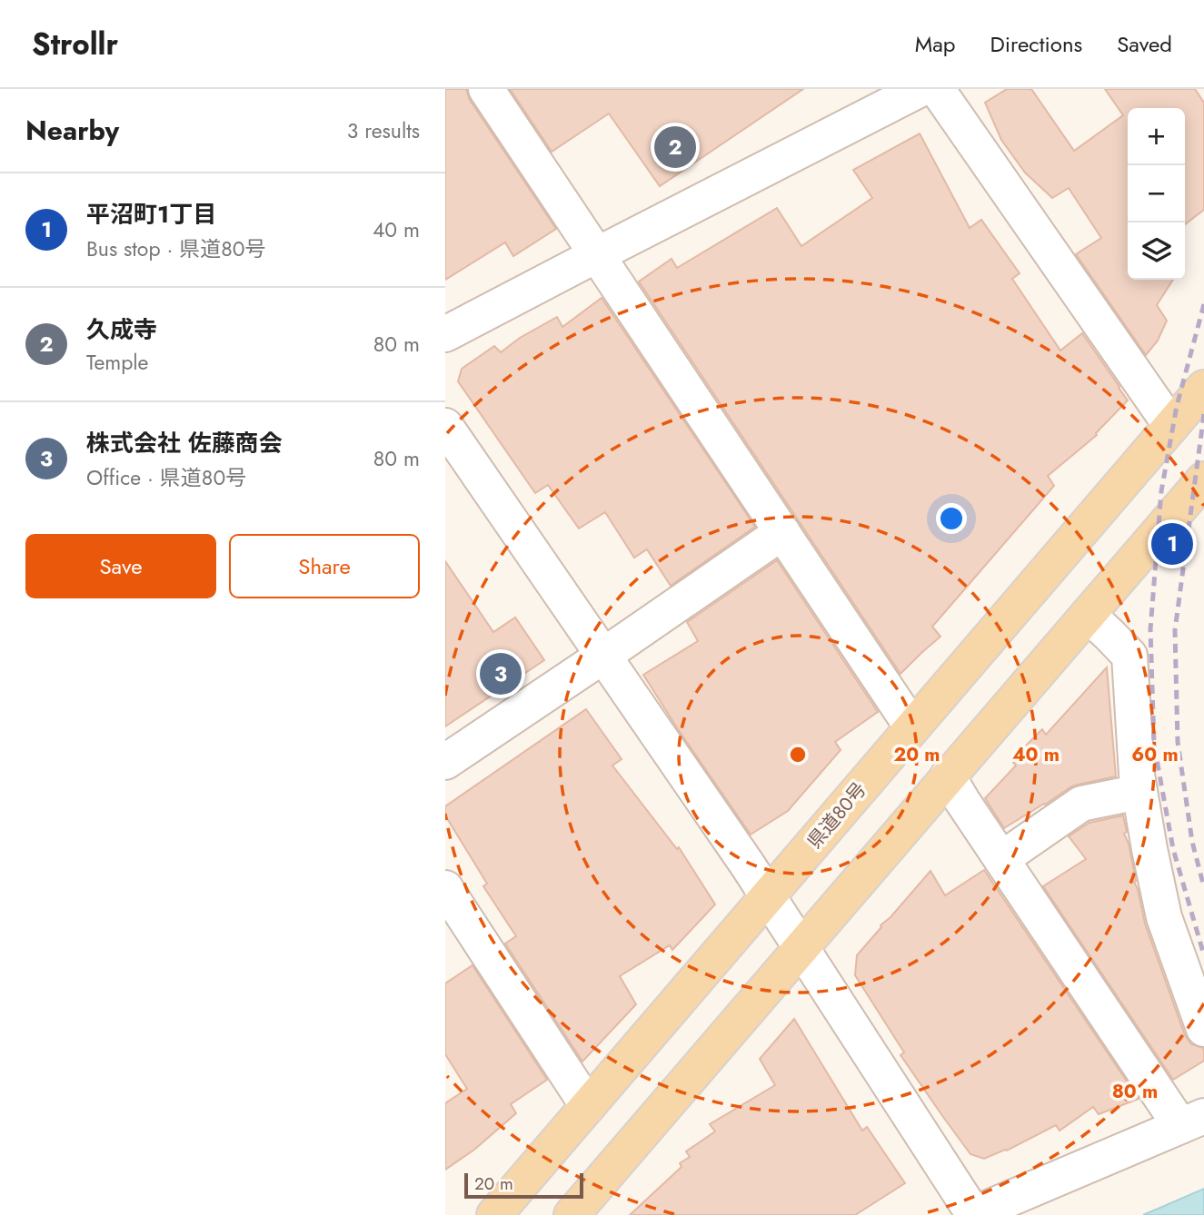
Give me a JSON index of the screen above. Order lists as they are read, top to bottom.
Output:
{
  "streets": {
    "main road": ["県道80号"]
  },
  "scale_bar": "20 m",
  "page": {
    "header": "Strollr",
    "nav": ["Map", "Directions", "Saved"],
    "heading": ["Nearby", "3 results"],
    "map_buttons": ["+", "−"],
    "pins": ["2", "1", "3"],
    "list": [
      {
        "mark": "1",
        "name": "平沼町1丁目",
        "note": "Bus stop · 県道80号",
        "value": "40 m"
      },
      {
        "mark": "2",
        "name": "久成寺",
        "note": "Temple",
        "value": "80 m"
      },
      {
        "mark": "3",
        "name": "株式会社 佐藤商会",
        "note": "Office · 県道80号",
        "value": "80 m"
      }
    ],
    "buttons": ["Save", "Share"],
    "scale": "20 m"
  },
  "rings": [
    "20 m",
    "40 m",
    "60 m",
    "80 m"
  ]
}
